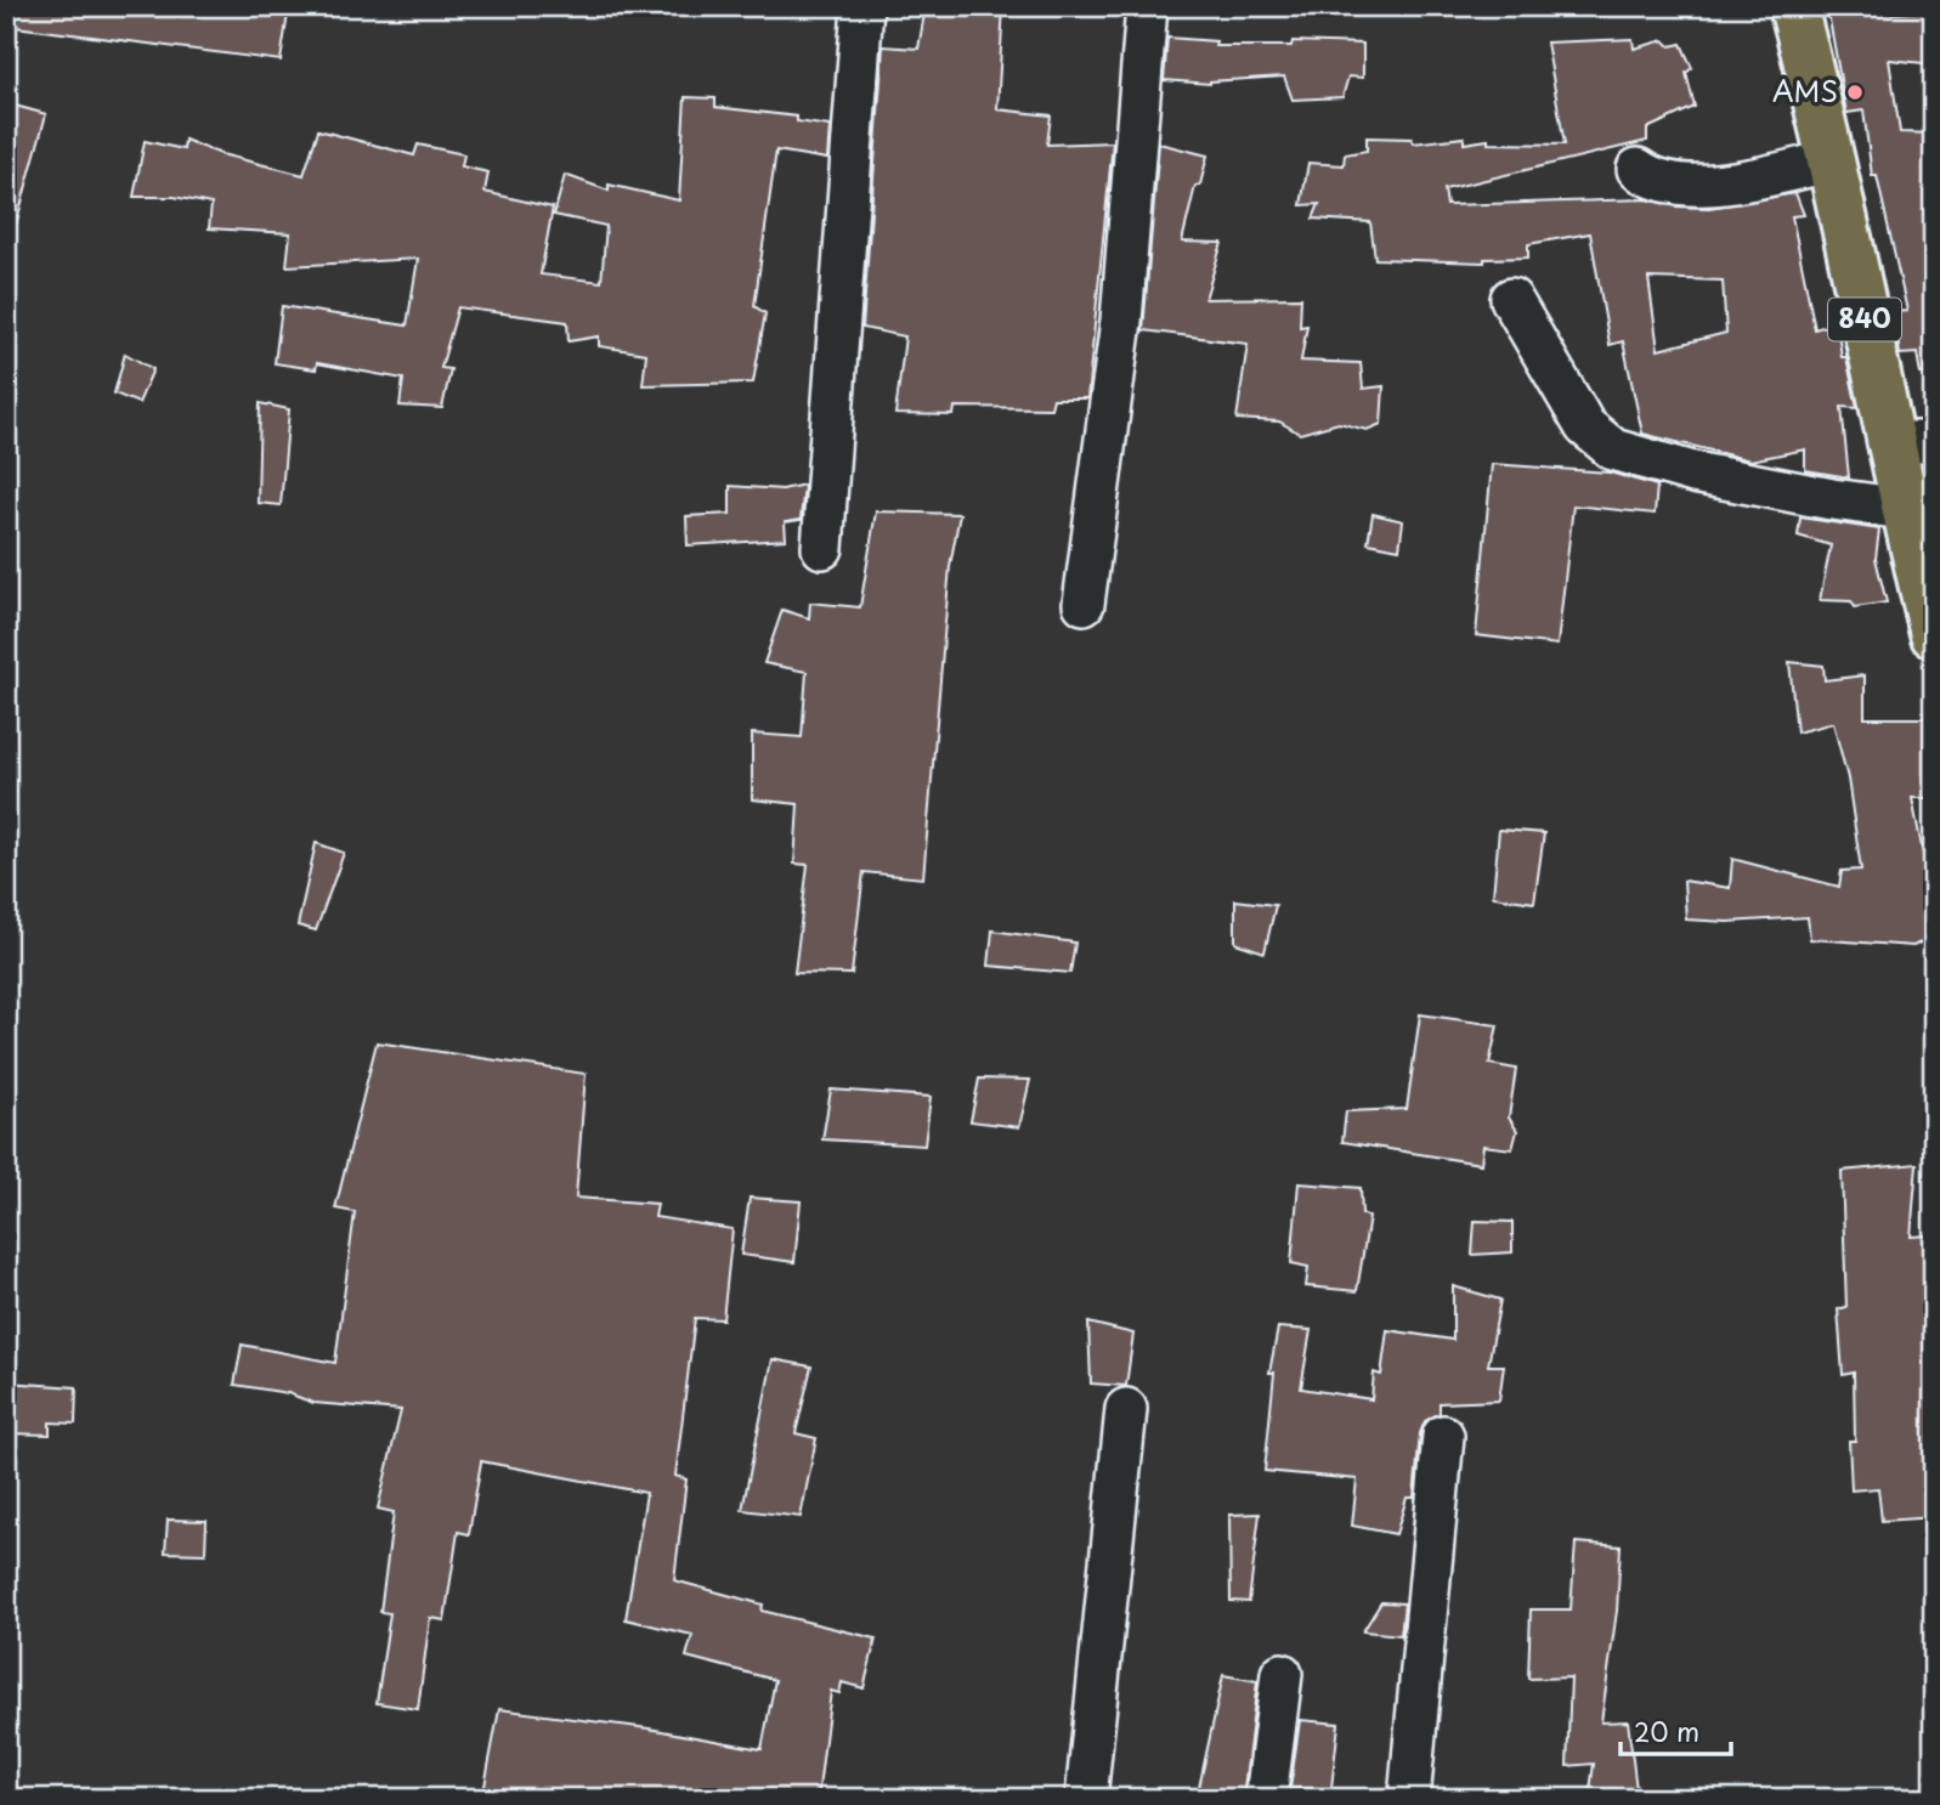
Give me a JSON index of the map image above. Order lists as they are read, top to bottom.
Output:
{
  "streets": {
    "highway": ["840"]
  },
  "places": ["AMS"],
  "scale_bar": "20 m"
}
